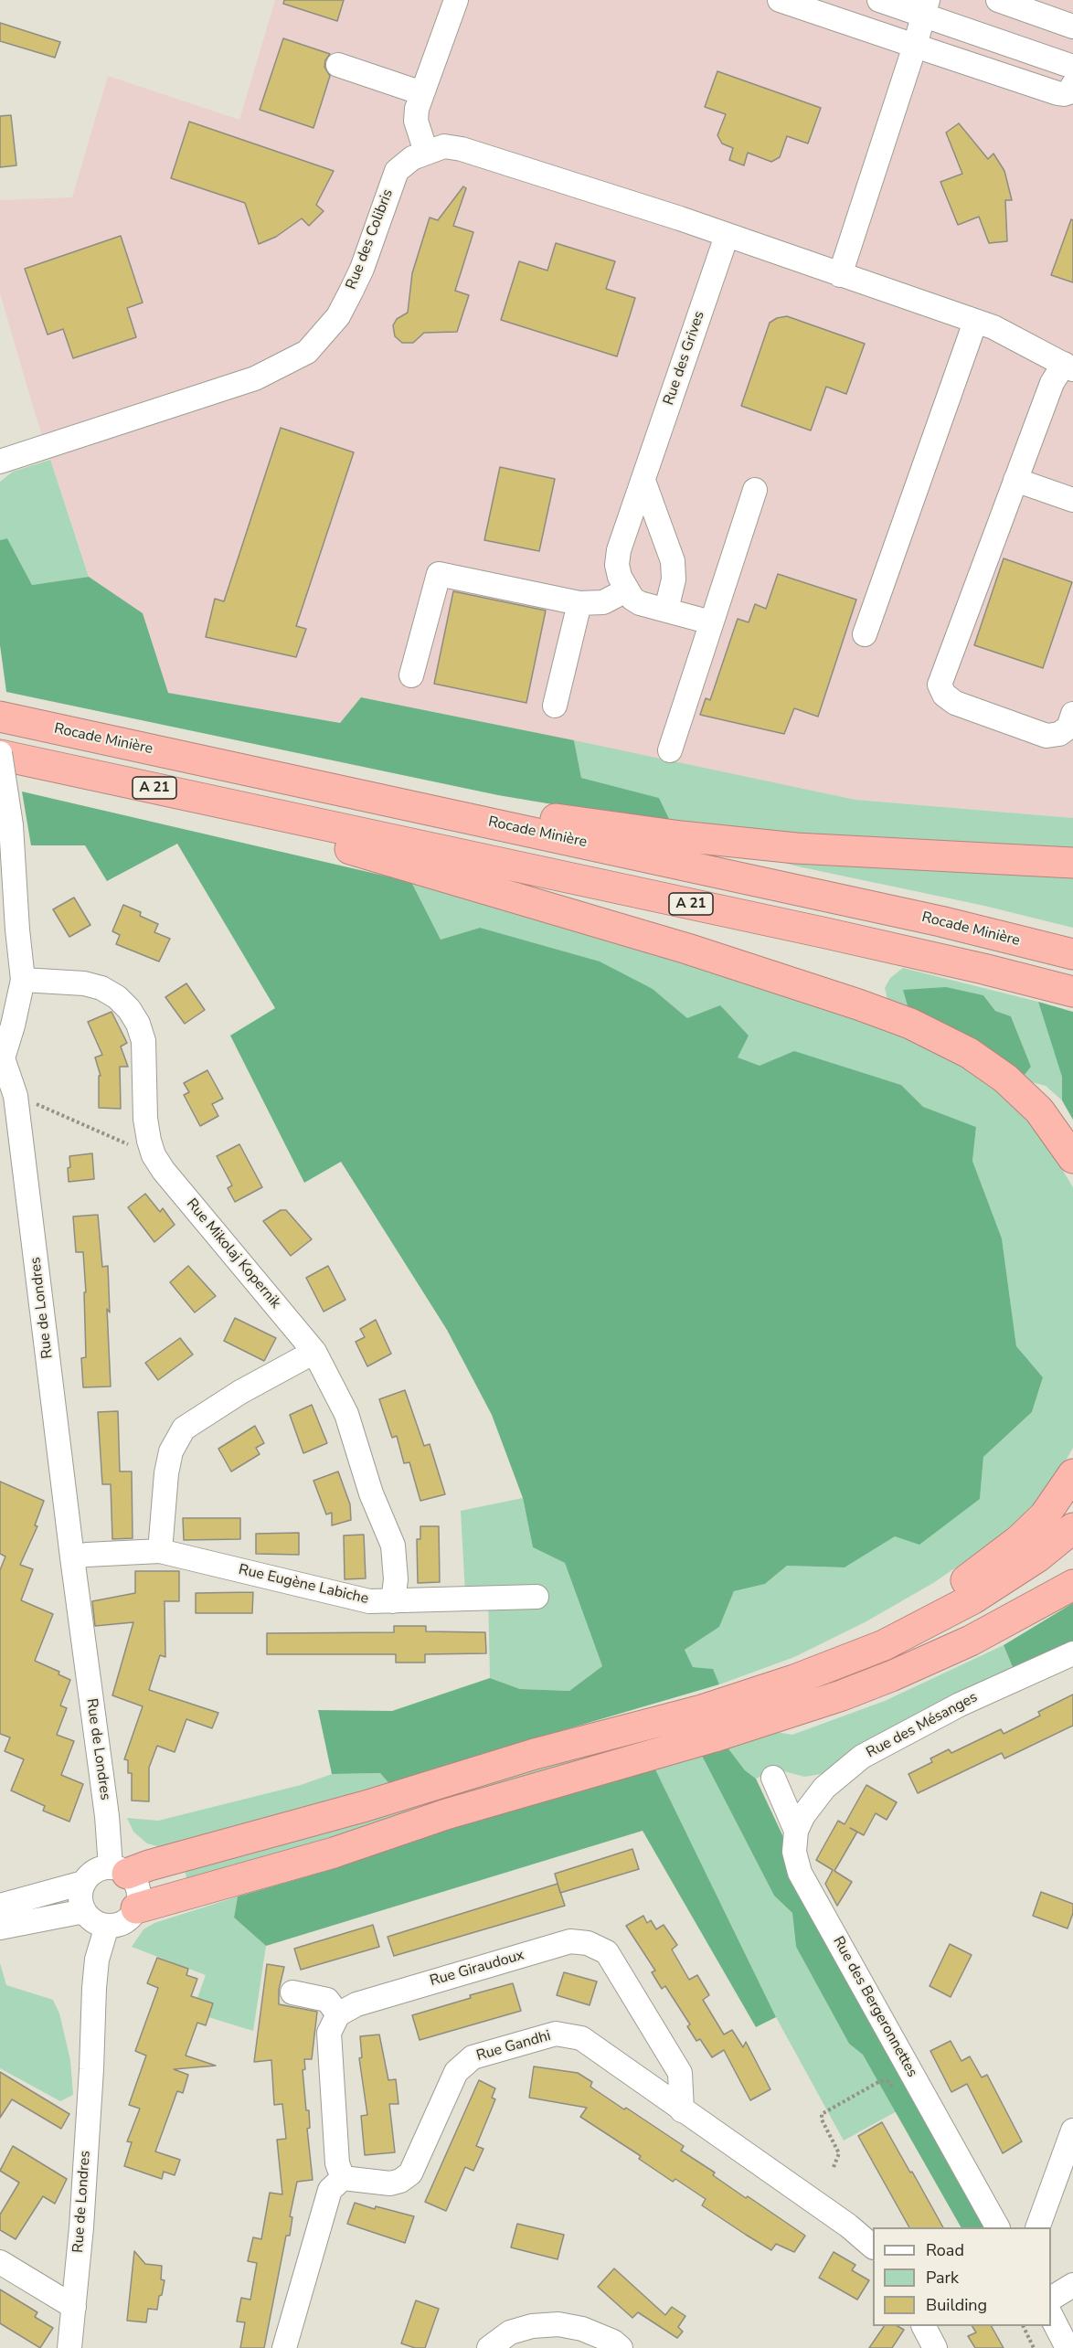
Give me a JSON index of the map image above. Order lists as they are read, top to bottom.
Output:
{
  "streets": {
    "highway": ["Rocade Minière", "A 21"],
    "street": [
      "Rue des Colibris",
      "Rue des Grives",
      "Rue Mikolaj Kopernik",
      "Rue de Londres",
      "Rue Eugène Labiche",
      "Rue des Mésanges",
      "Rue Giraudoux",
      "Rue des Bergeronnettes",
      "Rue Gandhi"
    ]
  },
  "crossings": [
    ["Rue des Colibris", "Rue des Grives"],
    ["A 21", "Rue de Londres"],
    ["Rue Mikolaj Kopernik", "Rue de Londres"],
    ["Rue Mikolaj Kopernik", "Rue Eugène Labiche"],
    ["Rue de Londres", "Rue Eugène Labiche"],
    ["Rue des Mésanges", "Rue des Bergeronnettes"],
    ["Rue Giraudoux", "Rue Gandhi"]
  ],
  "legend": ["Road", "Park", "Building"]
}
